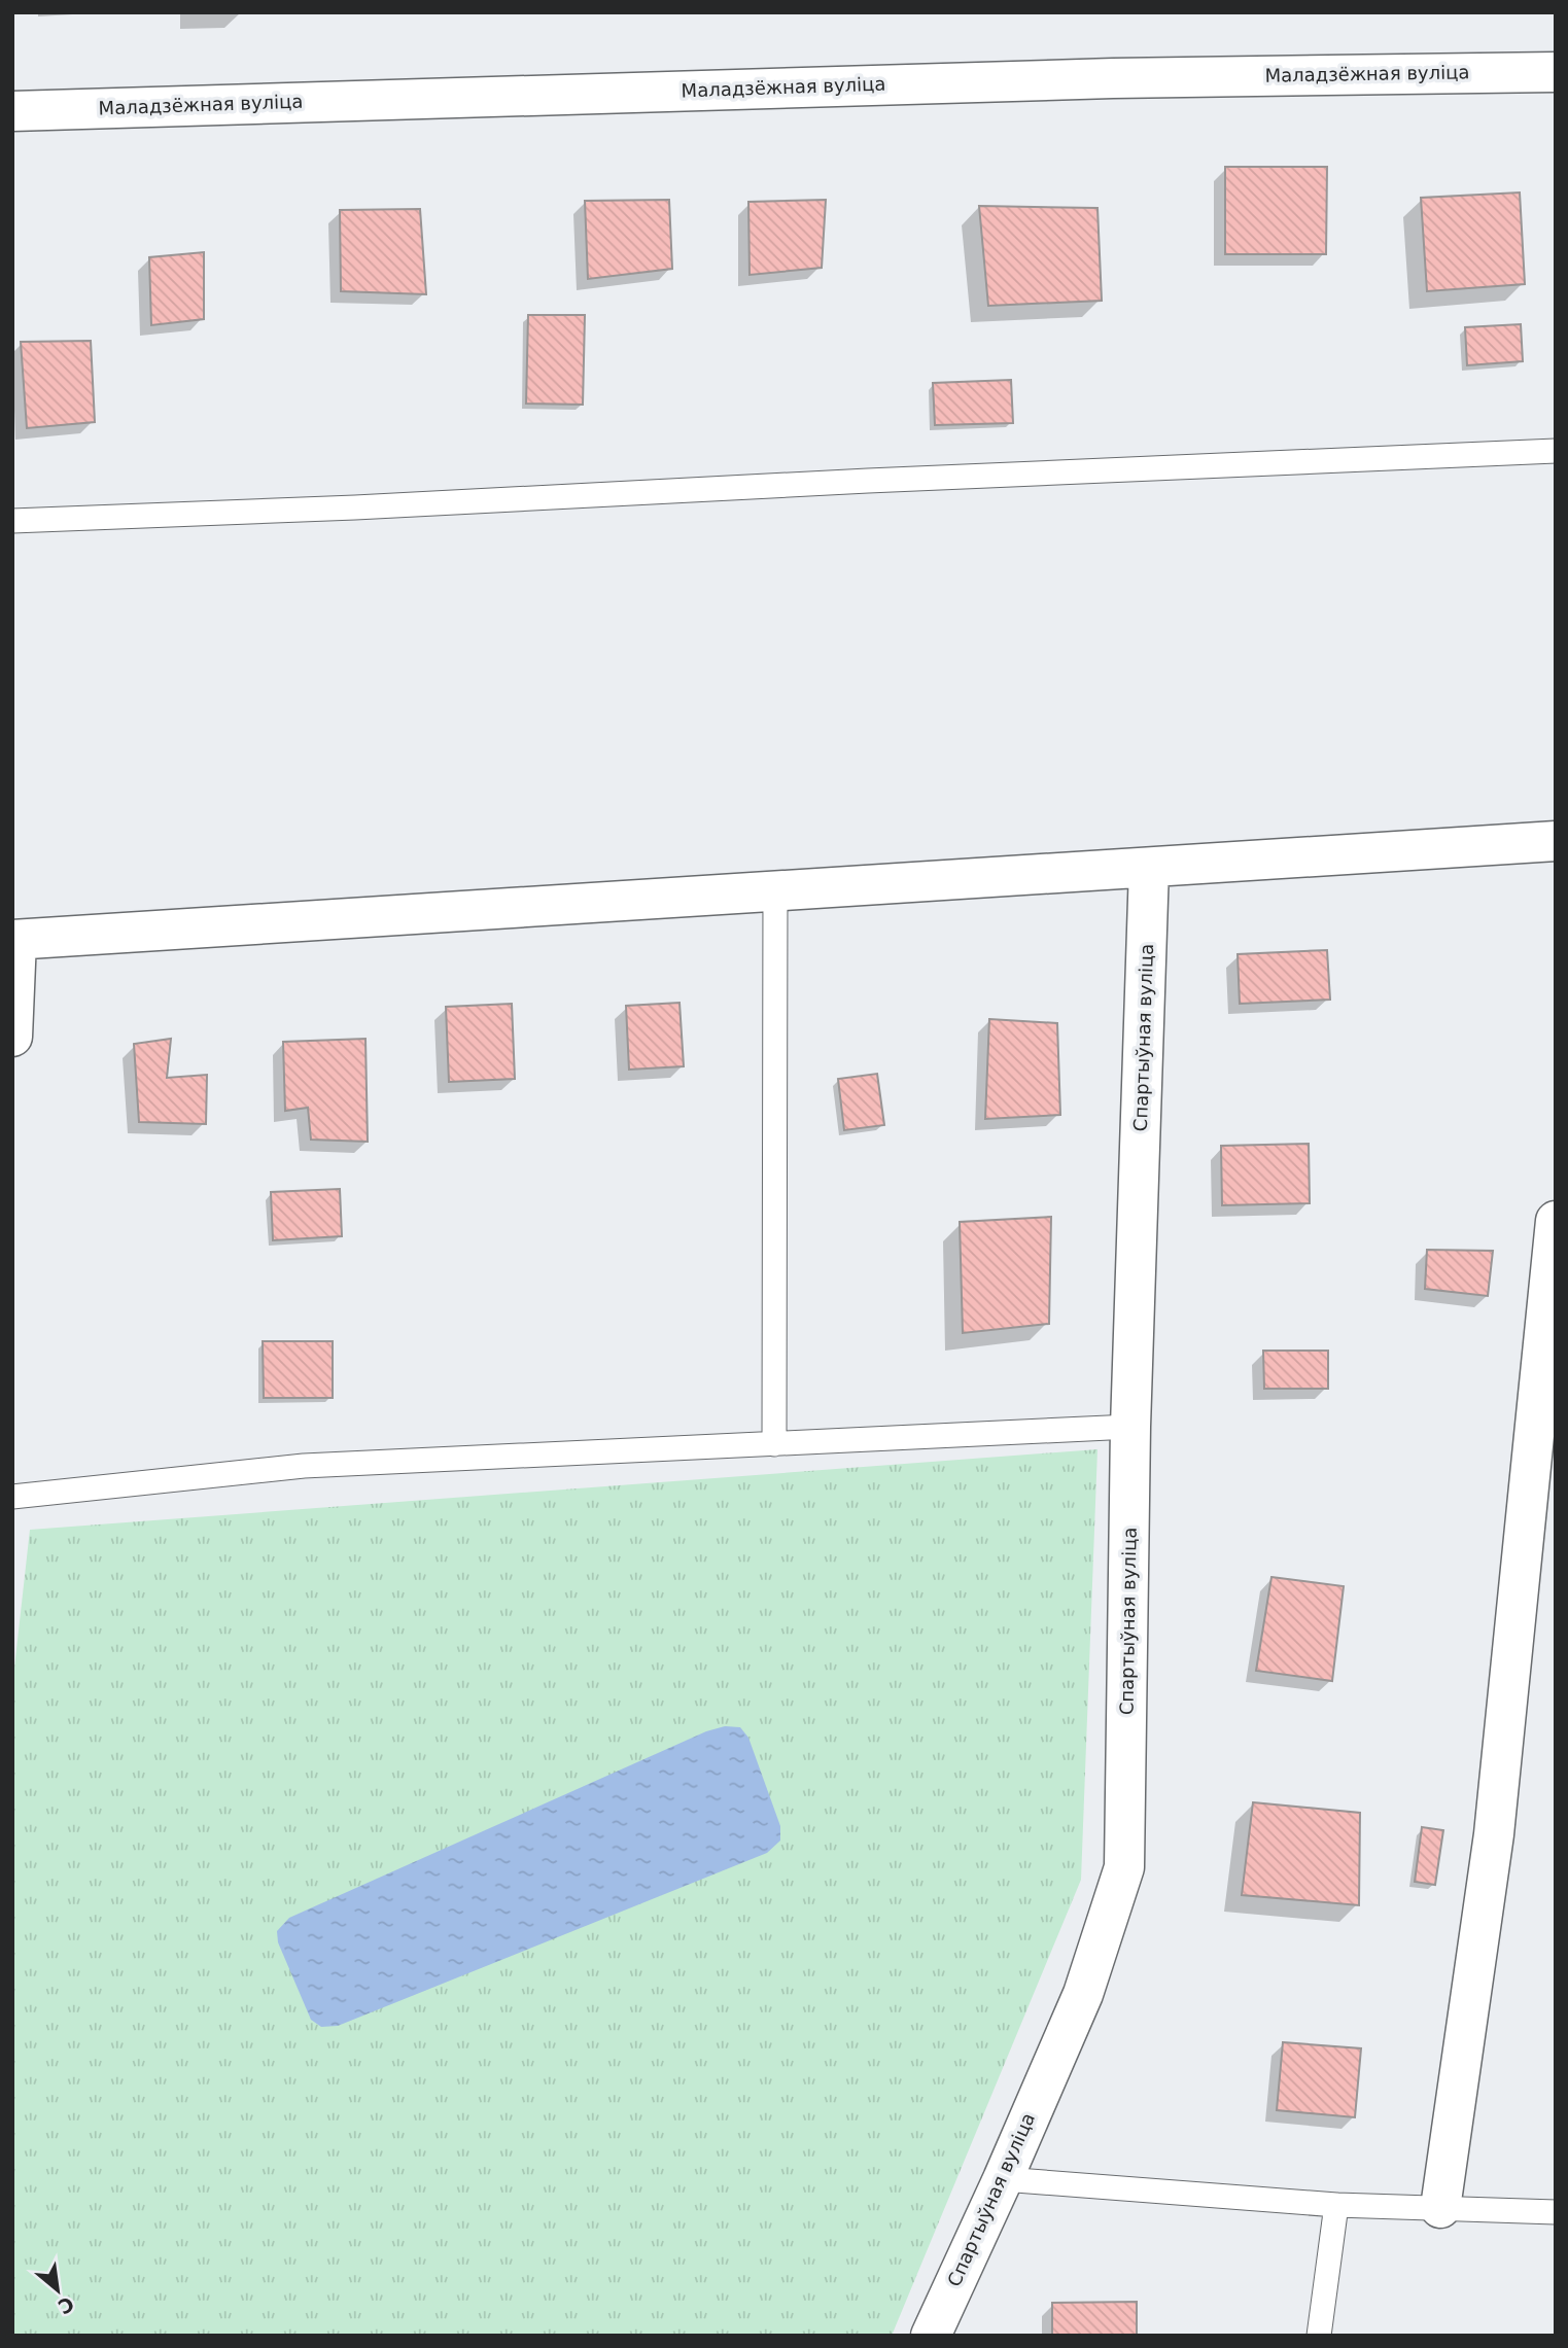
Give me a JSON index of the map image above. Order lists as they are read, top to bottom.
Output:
{
  "streets": {
    "street": ["Маладзёжная вуліца", "Спартыўная вуліца"]
  },
  "north": "bottom right"
}
